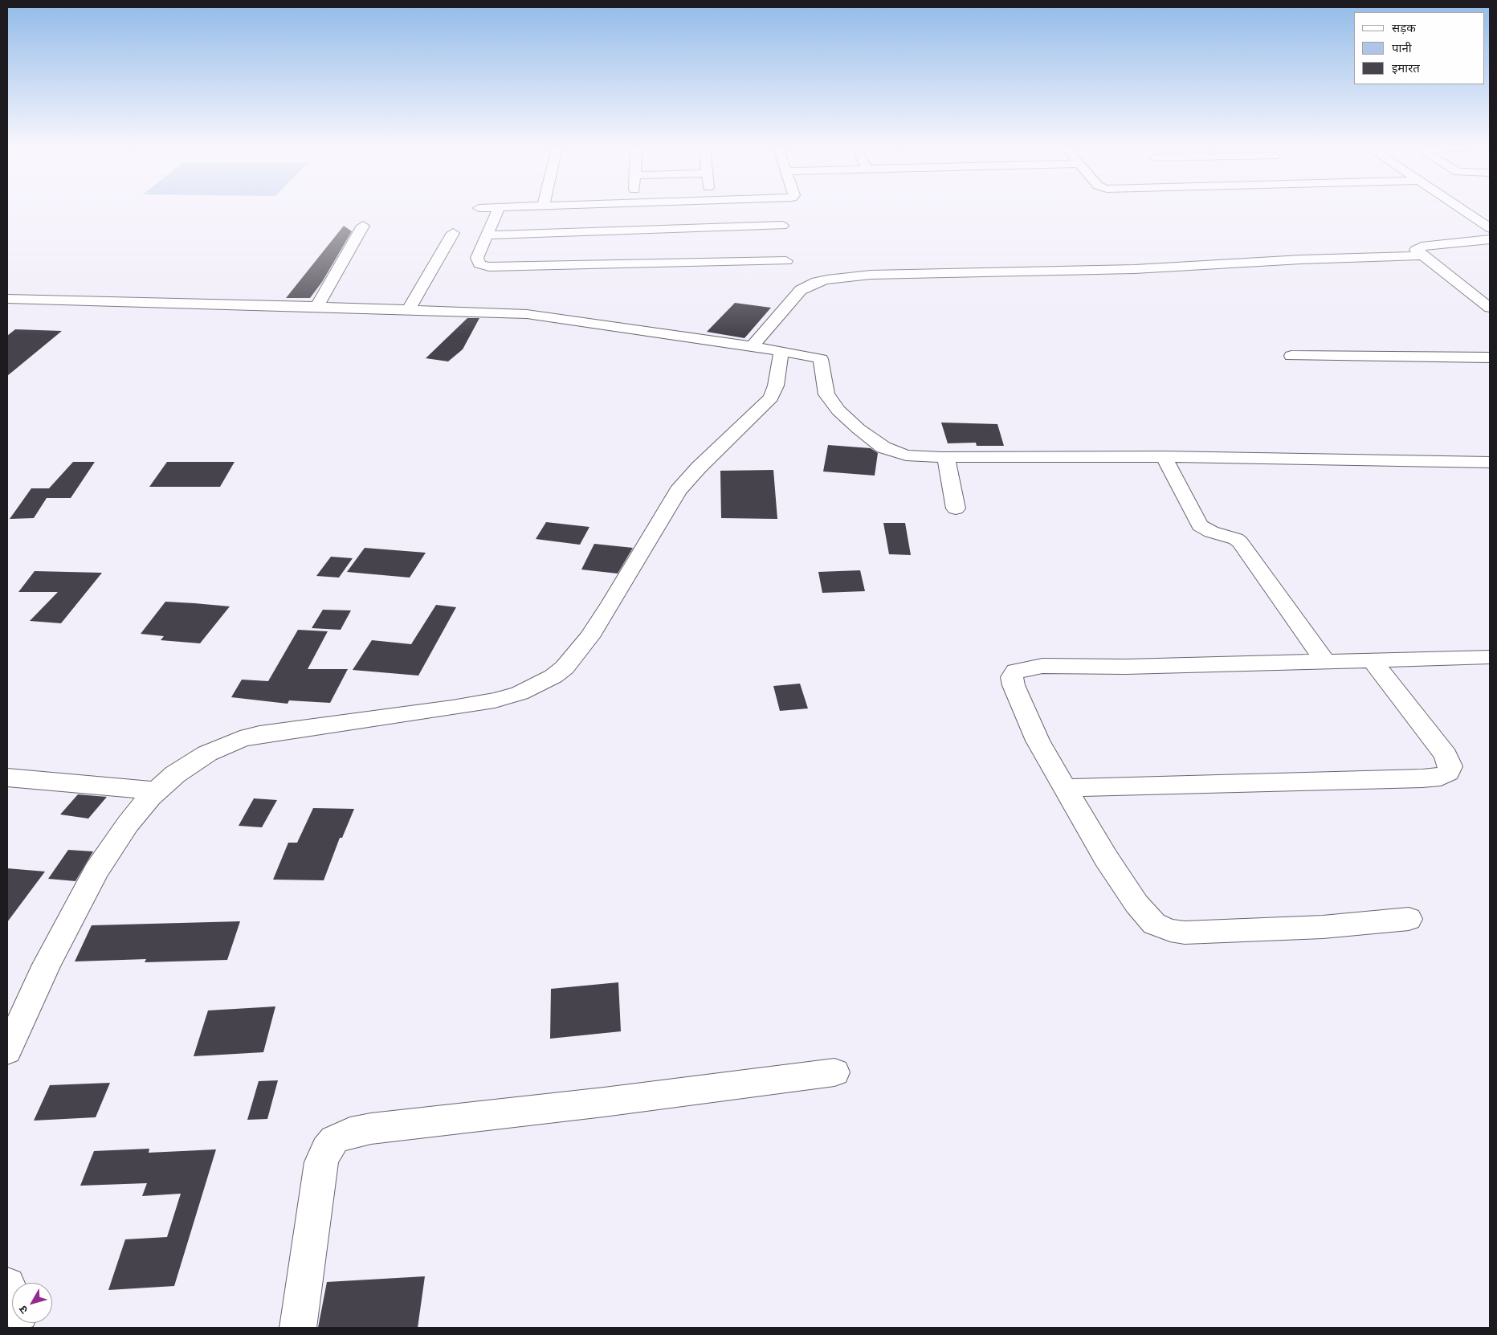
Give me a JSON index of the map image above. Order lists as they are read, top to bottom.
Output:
{
  "legend": ["सड़क", "पानी", "इमारत"],
  "north": "bottom left"
}
